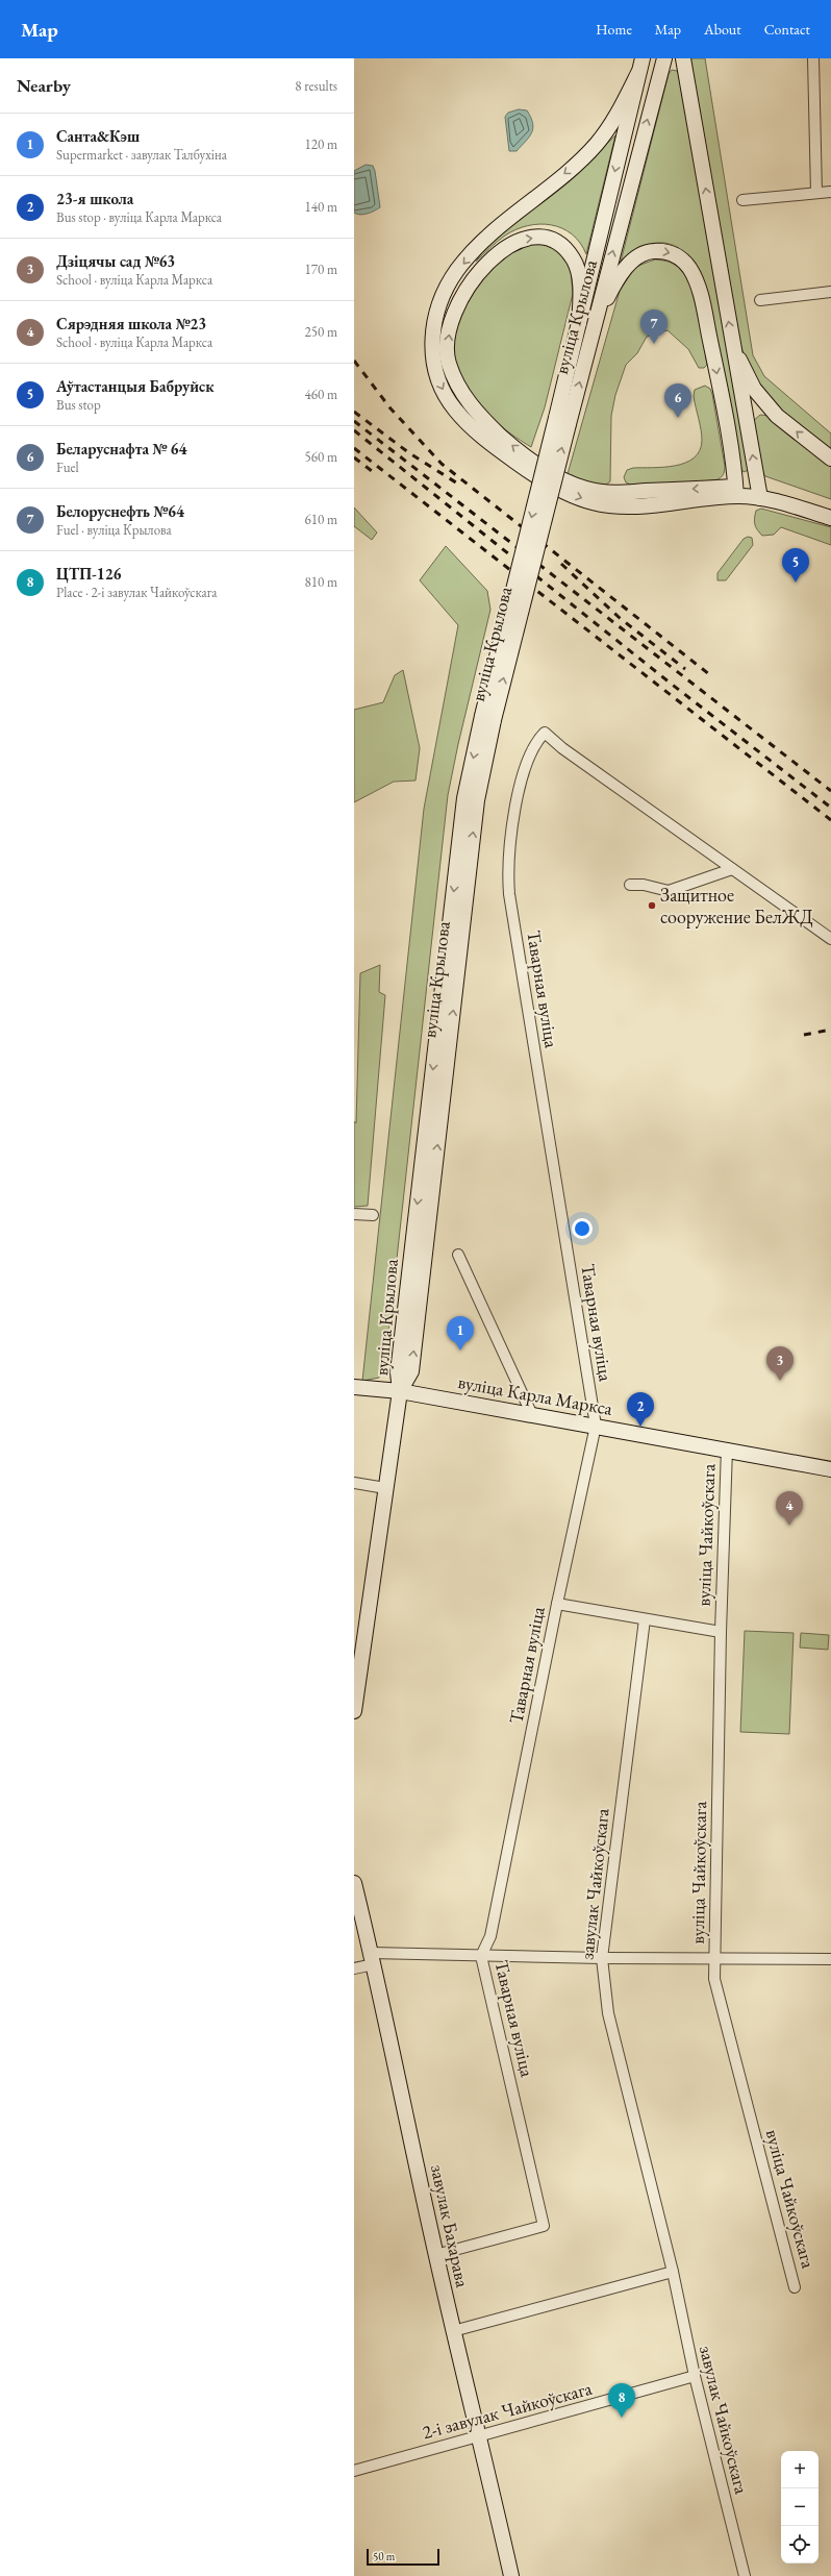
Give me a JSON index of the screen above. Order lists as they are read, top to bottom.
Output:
{
  "streets": {
    "main road": ["вуліца Крылова", "вуліца Карла Маркса", "завулак Бахарава"],
    "street": [
      "Таварная вуліца",
      "вуліца Чайкоўскага",
      "завулак Чайкоўскага",
      "2-і завулак Чайкоўскага"
    ]
  },
  "crossings": [
    ["вуліца Крылова", "вуліца Карла Маркса"],
    ["Таварная вуліца", "вуліца Карла Маркса"],
    ["Таварная вуліца", "завулак Бахарава"],
    ["вуліца Карла Маркса", "вуліца Чайкоўскага"],
    ["завулак Чайкоўскага", "2-і завулак Чайкоўскага"],
    ["завулак Бахарава", "2-і завулак Чайкоўскага"]
  ],
  "places": ["Защитное сооружение БелЖД"],
  "scale_bar": "50 m",
  "page": {
    "header": "Map",
    "nav": [
      "Home",
      "Map",
      "About",
      "Contact"
    ],
    "heading": ["Nearby", "8 results"],
    "list": [
      {
        "mark": "1",
        "name": "Санта&Кэш",
        "note": "Supermarket · завулак Талбухіна",
        "value": "120 m"
      },
      {
        "mark": "2",
        "name": "23-я школа",
        "note": "Bus stop · вуліца Карла Маркса",
        "value": "140 m"
      },
      {
        "mark": "3",
        "name": "Дзіцячы сад №63",
        "note": "School · вуліца Карла Маркса",
        "value": "170 m"
      },
      {
        "mark": "4",
        "name": "Сярэдняя школа №23",
        "note": "School · вуліца Карла Маркса",
        "value": "250 m"
      },
      {
        "mark": "5",
        "name": "Аўтастанцыя Бабруйск",
        "note": "Bus stop",
        "value": "460 m"
      },
      {
        "mark": "6",
        "name": "Беларуснафта № 64",
        "note": "Fuel",
        "value": "560 m"
      },
      {
        "mark": "7",
        "name": "Белоруснефть №64",
        "note": "Fuel · вуліца Крылова",
        "value": "610 m"
      },
      {
        "mark": "8",
        "name": "ЦТП-126",
        "note": "Place · 2-і завулак Чайкоўскага",
        "value": "810 m"
      }
    ],
    "pins": [
      "7",
      "6",
      "5",
      "1",
      "3",
      "2",
      "4",
      "8"
    ],
    "map_buttons": ["+", "−"],
    "scale": "50 m"
  }
}
